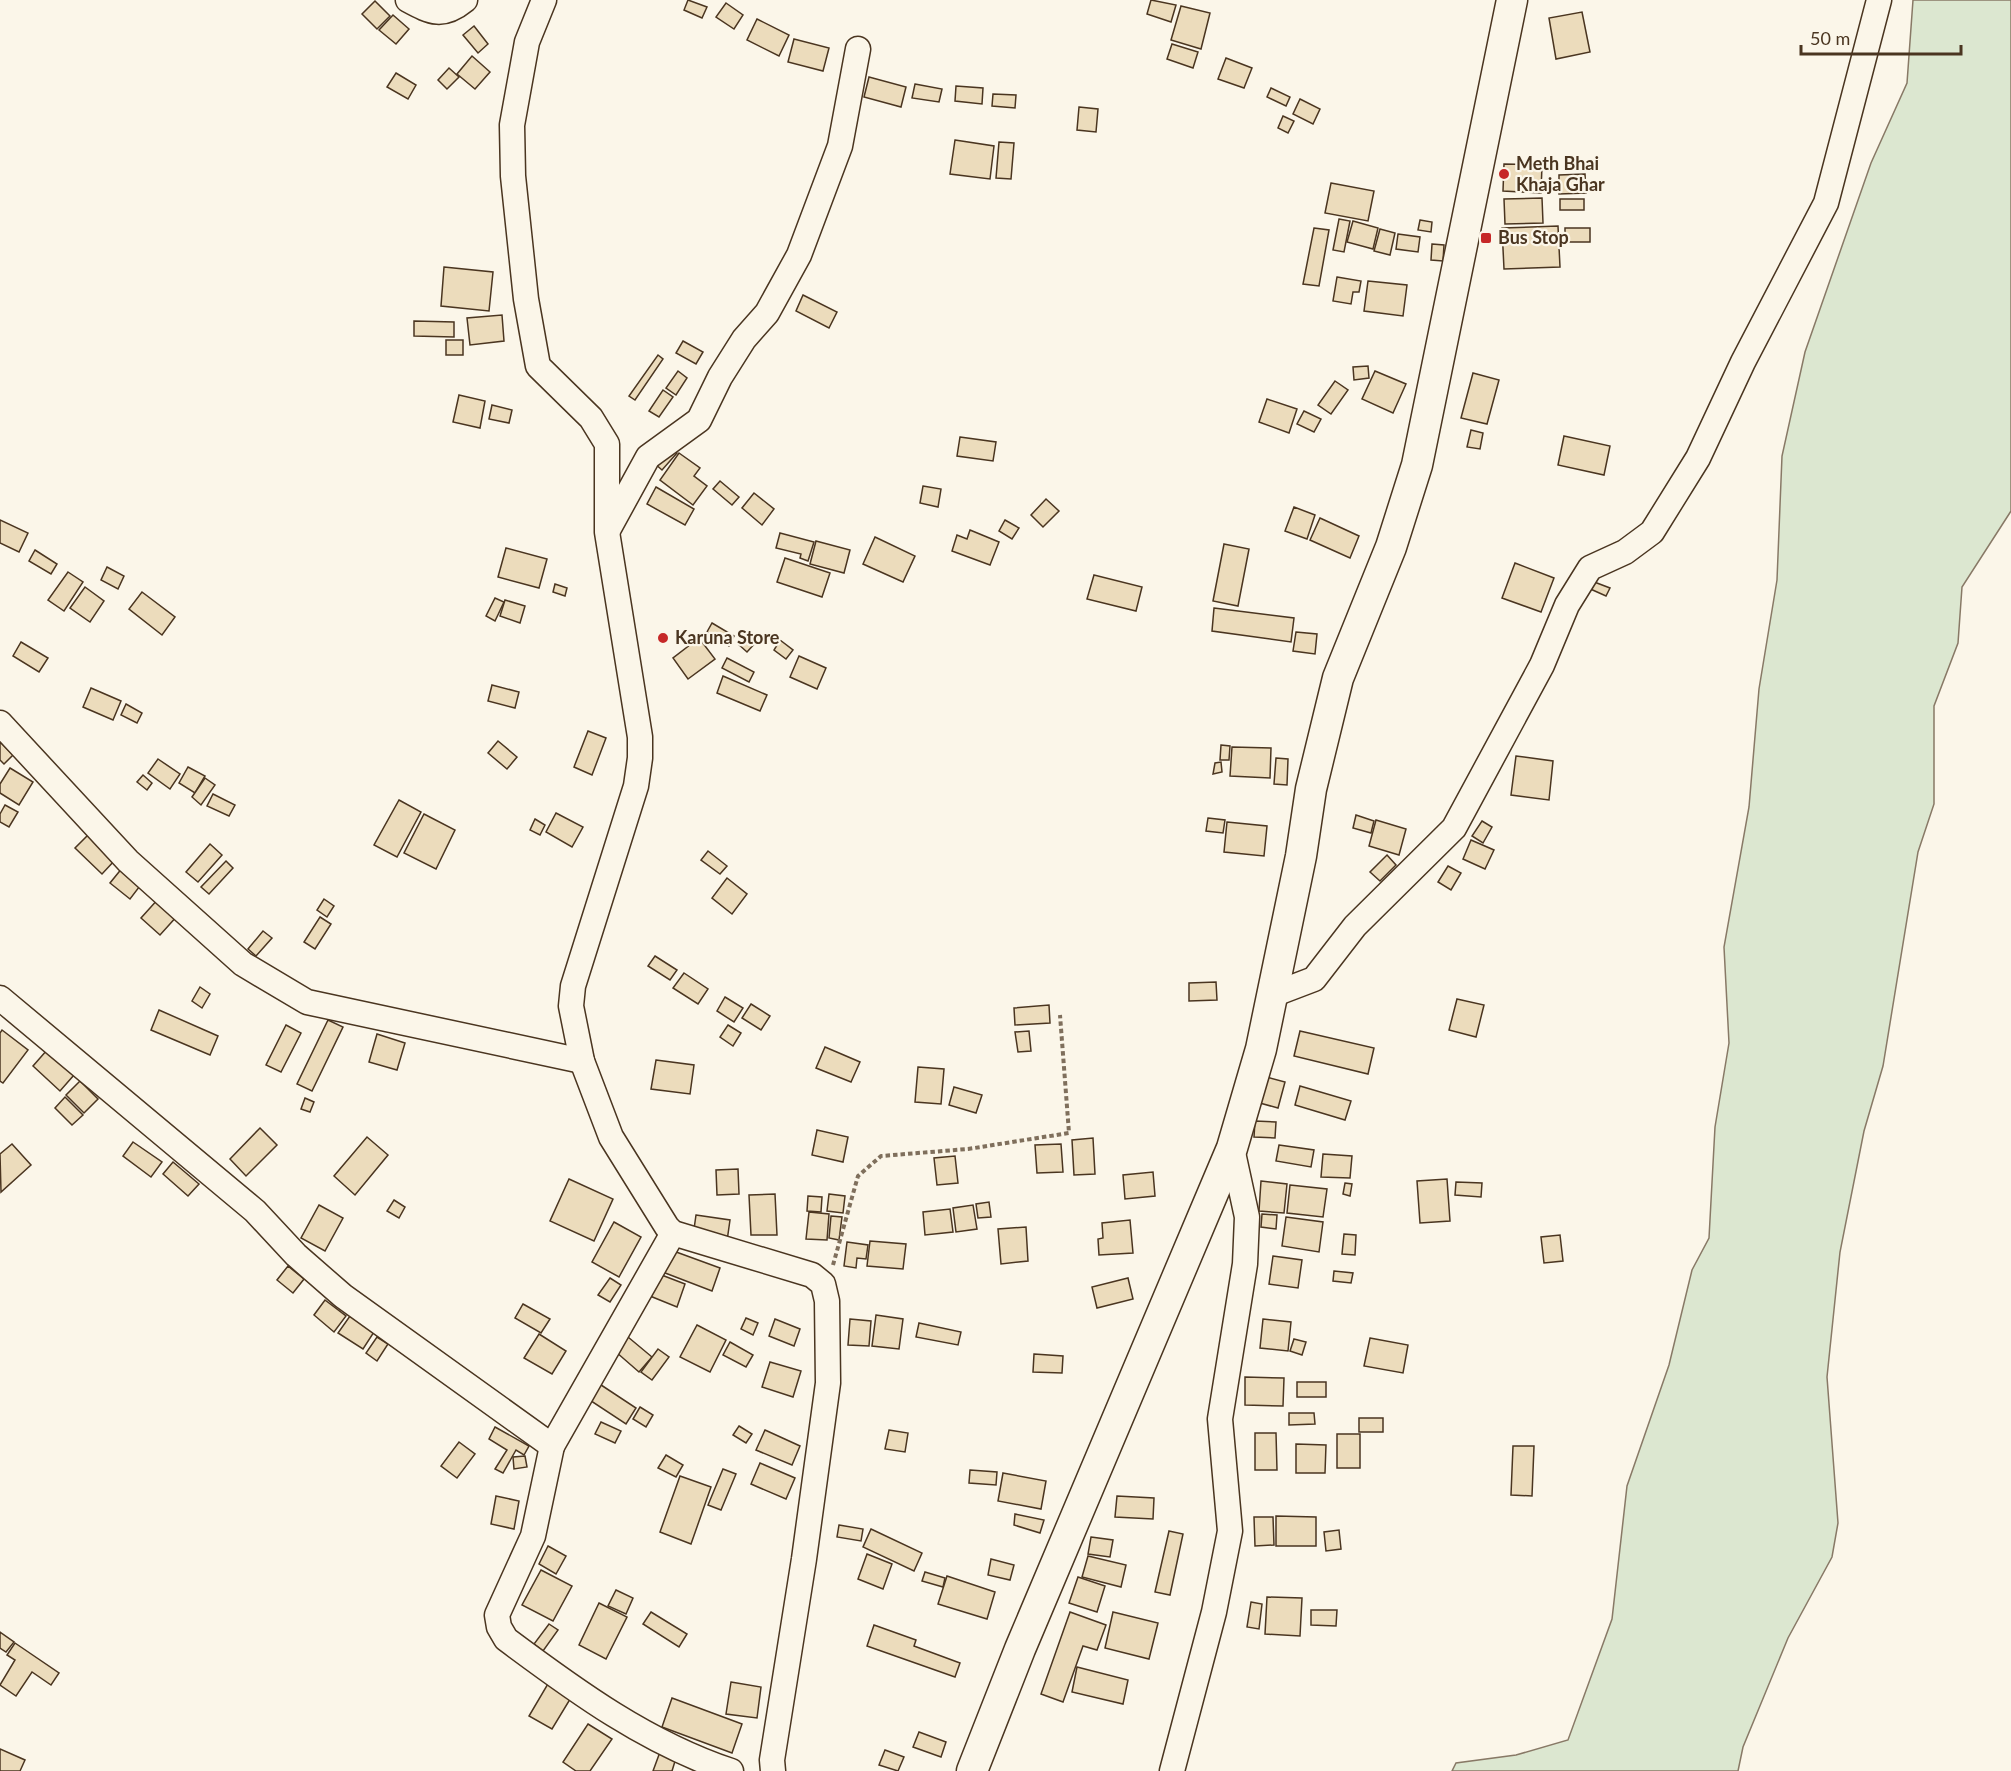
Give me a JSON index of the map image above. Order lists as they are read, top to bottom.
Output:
{
  "places": {
    "other": ["Meth Bhai Khaja Ghar", "Karuna Store"],
    "transit": ["Bus Stop"]
  },
  "scale_bar": "50 m"
}
